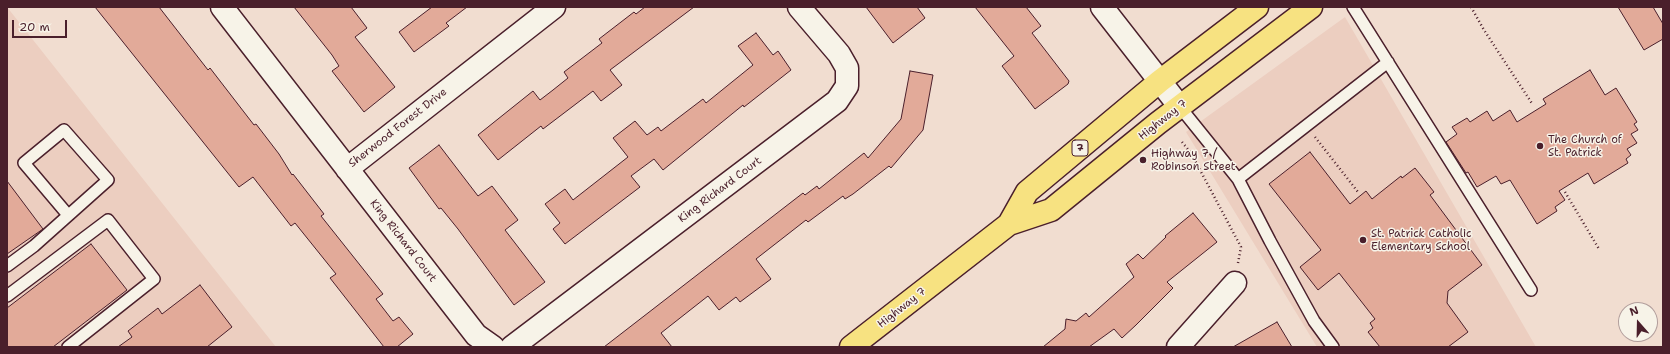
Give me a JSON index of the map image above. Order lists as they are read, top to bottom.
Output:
{
  "streets": {
    "main road": ["Highway 7", "7"],
    "street": ["Sherwood Forest Drive", "King Richard Court"]
  },
  "crossings": [
    ["Sherwood Forest Drive", "King Richard Court"]
  ],
  "places": ["The Church of St. Patrick", "Highway 7 / Robinson Street", "St. Patrick Catholic Elementary School"],
  "scale_bar": "20 m",
  "north": "top"
}
